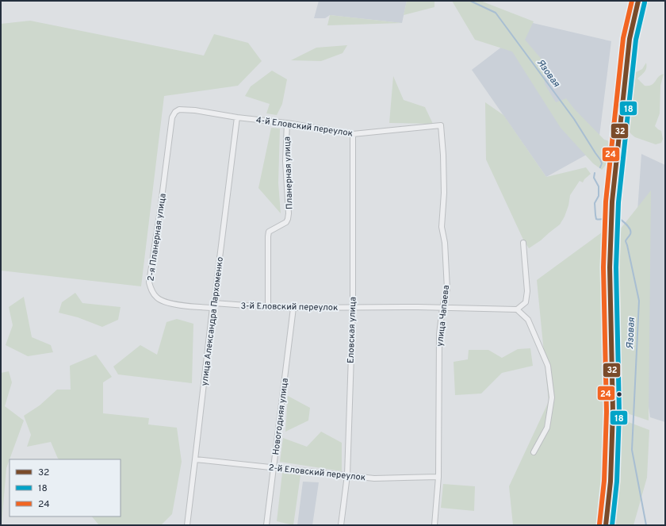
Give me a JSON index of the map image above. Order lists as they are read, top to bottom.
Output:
{
  "streets": {
    "street": [
      "4-й Еловский переулок",
      "Планерная улица",
      "2-я Планерная улица",
      "3-й Еловский переулок",
      "улица Чапаева",
      "улица Александра Пархоменко",
      "Еловская улица",
      "Новогодняя улица",
      "2-й Еловский переулок"
    ]
  },
  "crossings": [
    ["4-й Еловский переулок", "Планерная улица"],
    ["4-й Еловский переулок", "2-я Планерная улица"],
    ["4-й Еловский переулок", "улица Чапаева"],
    ["4-й Еловский переулок", "улица Александра Пархоменко"],
    ["4-й Еловский переулок", "Еловская улица"],
    ["Планерная улица", "3-й Еловский переулок"],
    ["2-я Планерная улица", "3-й Еловский переулок"],
    ["2-я Планерная улица", "улица Александра Пархоменко"],
    ["3-й Еловский переулок", "улица Чапаева"],
    ["3-й Еловский переулок", "улица Александра Пархоменко"],
    ["3-й Еловский переулок", "Еловская улица"],
    ["3-й Еловский переулок", "Новогодняя улица"],
    ["улица Чапаева", "2-й Еловский переулок"],
    ["улица Александра Пархоменко", "2-й Еловский переулок"],
    ["Еловская улица", "2-й Еловский переулок"],
    ["Новогодняя улица", "2-й Еловский переулок"]
  ],
  "water": ["Язовая"],
  "lines": ["transit line 32", "transit line 24", "transit line 18"],
  "legend": ["32", "18", "24"]
}
